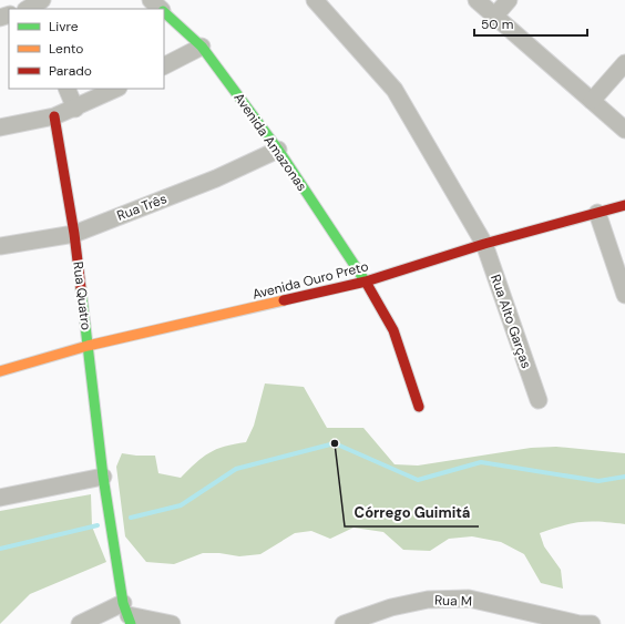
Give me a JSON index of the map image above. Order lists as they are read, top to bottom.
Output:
{
  "streets": {
    "street": [
      "Avenida Amazonas",
      "Rua Três",
      "Avenida Ouro Preto",
      "Rua Quatro",
      "Rua Alto Garças",
      "Rua M"
    ]
  },
  "crossings": [
    ["Avenida Amazonas", "Rua Três"],
    ["Avenida Amazonas", "Avenida Ouro Preto"],
    ["Rua Três", "Rua Quatro"],
    ["Avenida Ouro Preto", "Rua Quatro"],
    ["Avenida Ouro Preto", "Rua Alto Garças"]
  ],
  "places": ["Córrego Guimitá"],
  "legend": ["Livre", "Lento", "Parado"],
  "scale_bar": "50 m"
}
